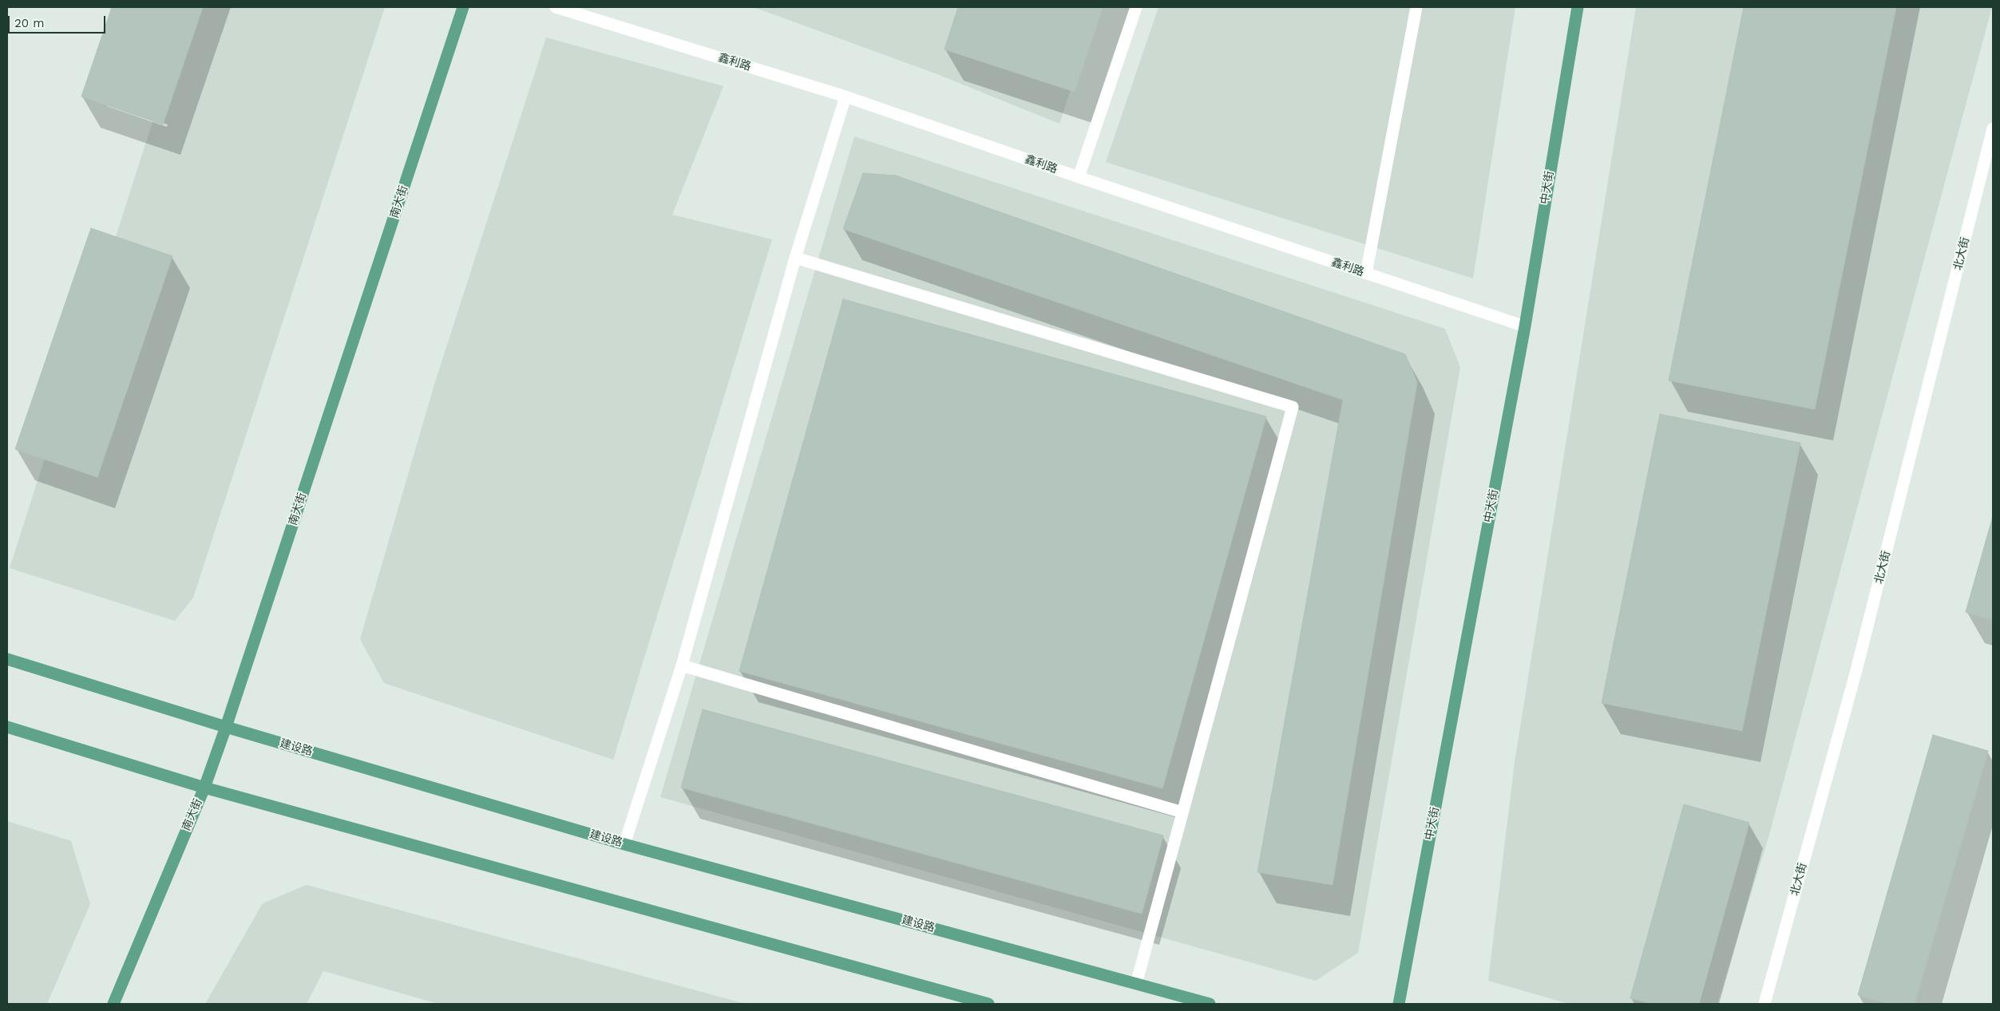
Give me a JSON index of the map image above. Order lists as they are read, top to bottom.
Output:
{
  "streets": {
    "main road": ["中大街", "南大街", "建设路"],
    "street": ["鑫利路", "北大街"]
  },
  "crossings": [
    ["鑫利路", "中大街"],
    ["南大街", "建设路"]
  ],
  "scale_bar": "20 m"
}
